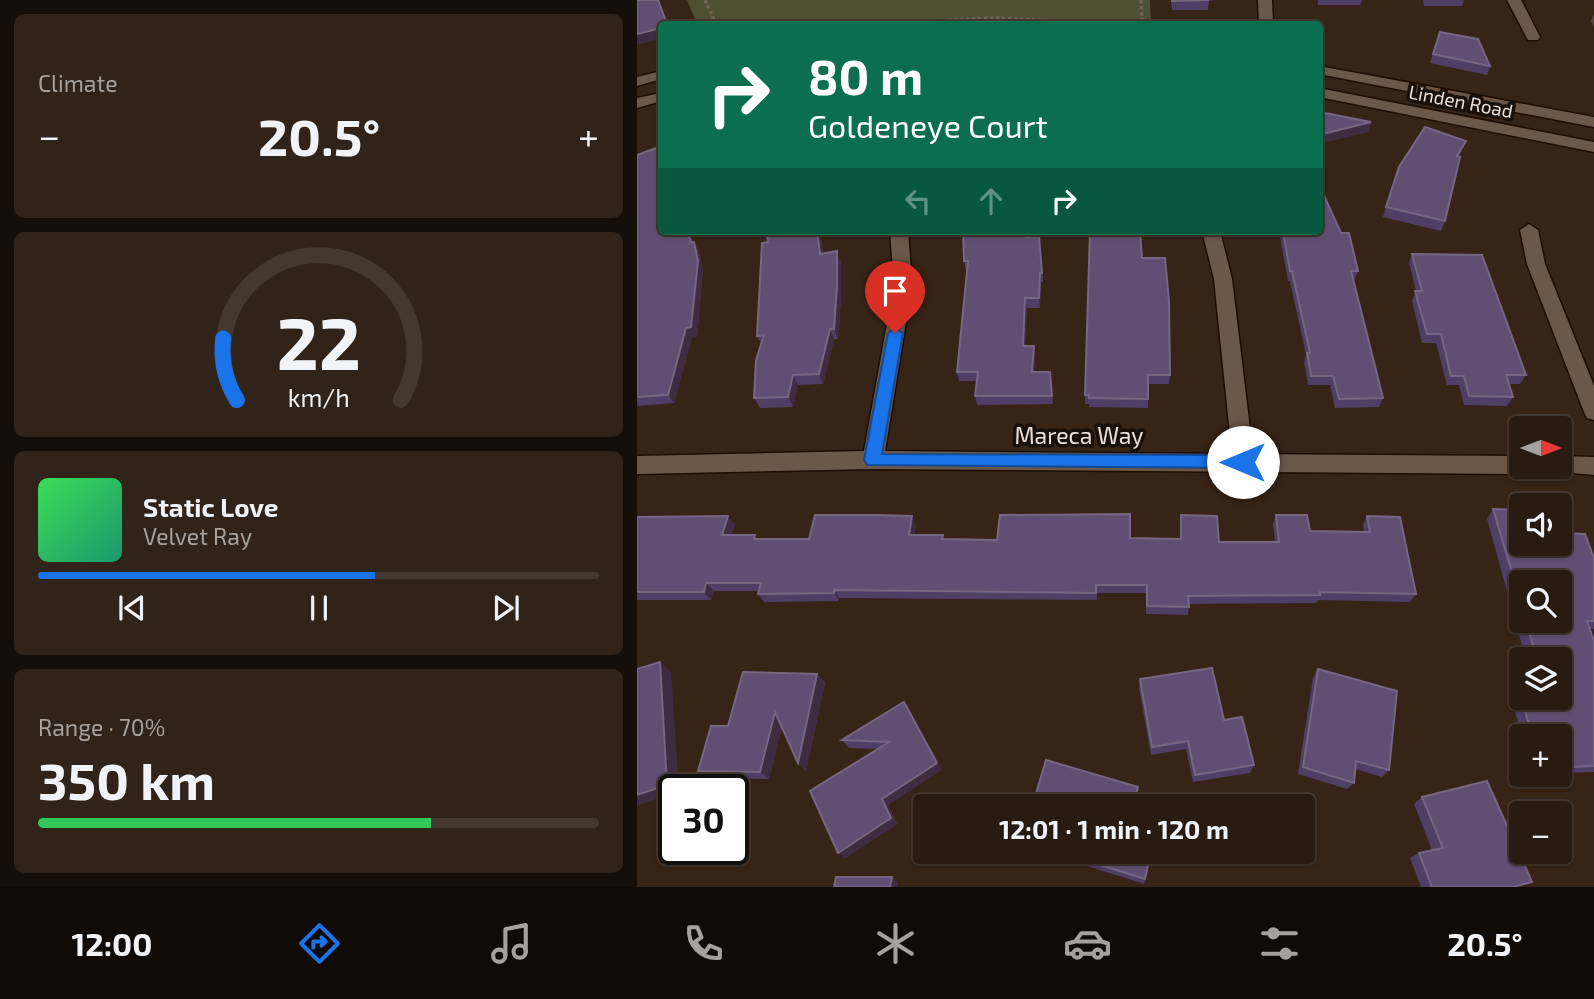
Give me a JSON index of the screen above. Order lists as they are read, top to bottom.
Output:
{
  "streets": {
    "street": ["Linden Road", "Mareca Way"]
  },
  "north": "right",
  "page": {
    "tile": [
      "Climate",
      ["Range · 70%", "350 km"]
    ],
    "turn": ["80 m", "Goldeneye Court"],
    "heat": ["−", "20.5°", "+"],
    "map_buttons": ["+", "−"],
    "song": ["Static Love", "Velvet Ray"],
    "limit": "30",
    "trip": "12:01 · 1 min · 120 m",
    "tabs": ["12:00", "20.5°"],
    "gauge": ["22", "km/h"]
  }
}
